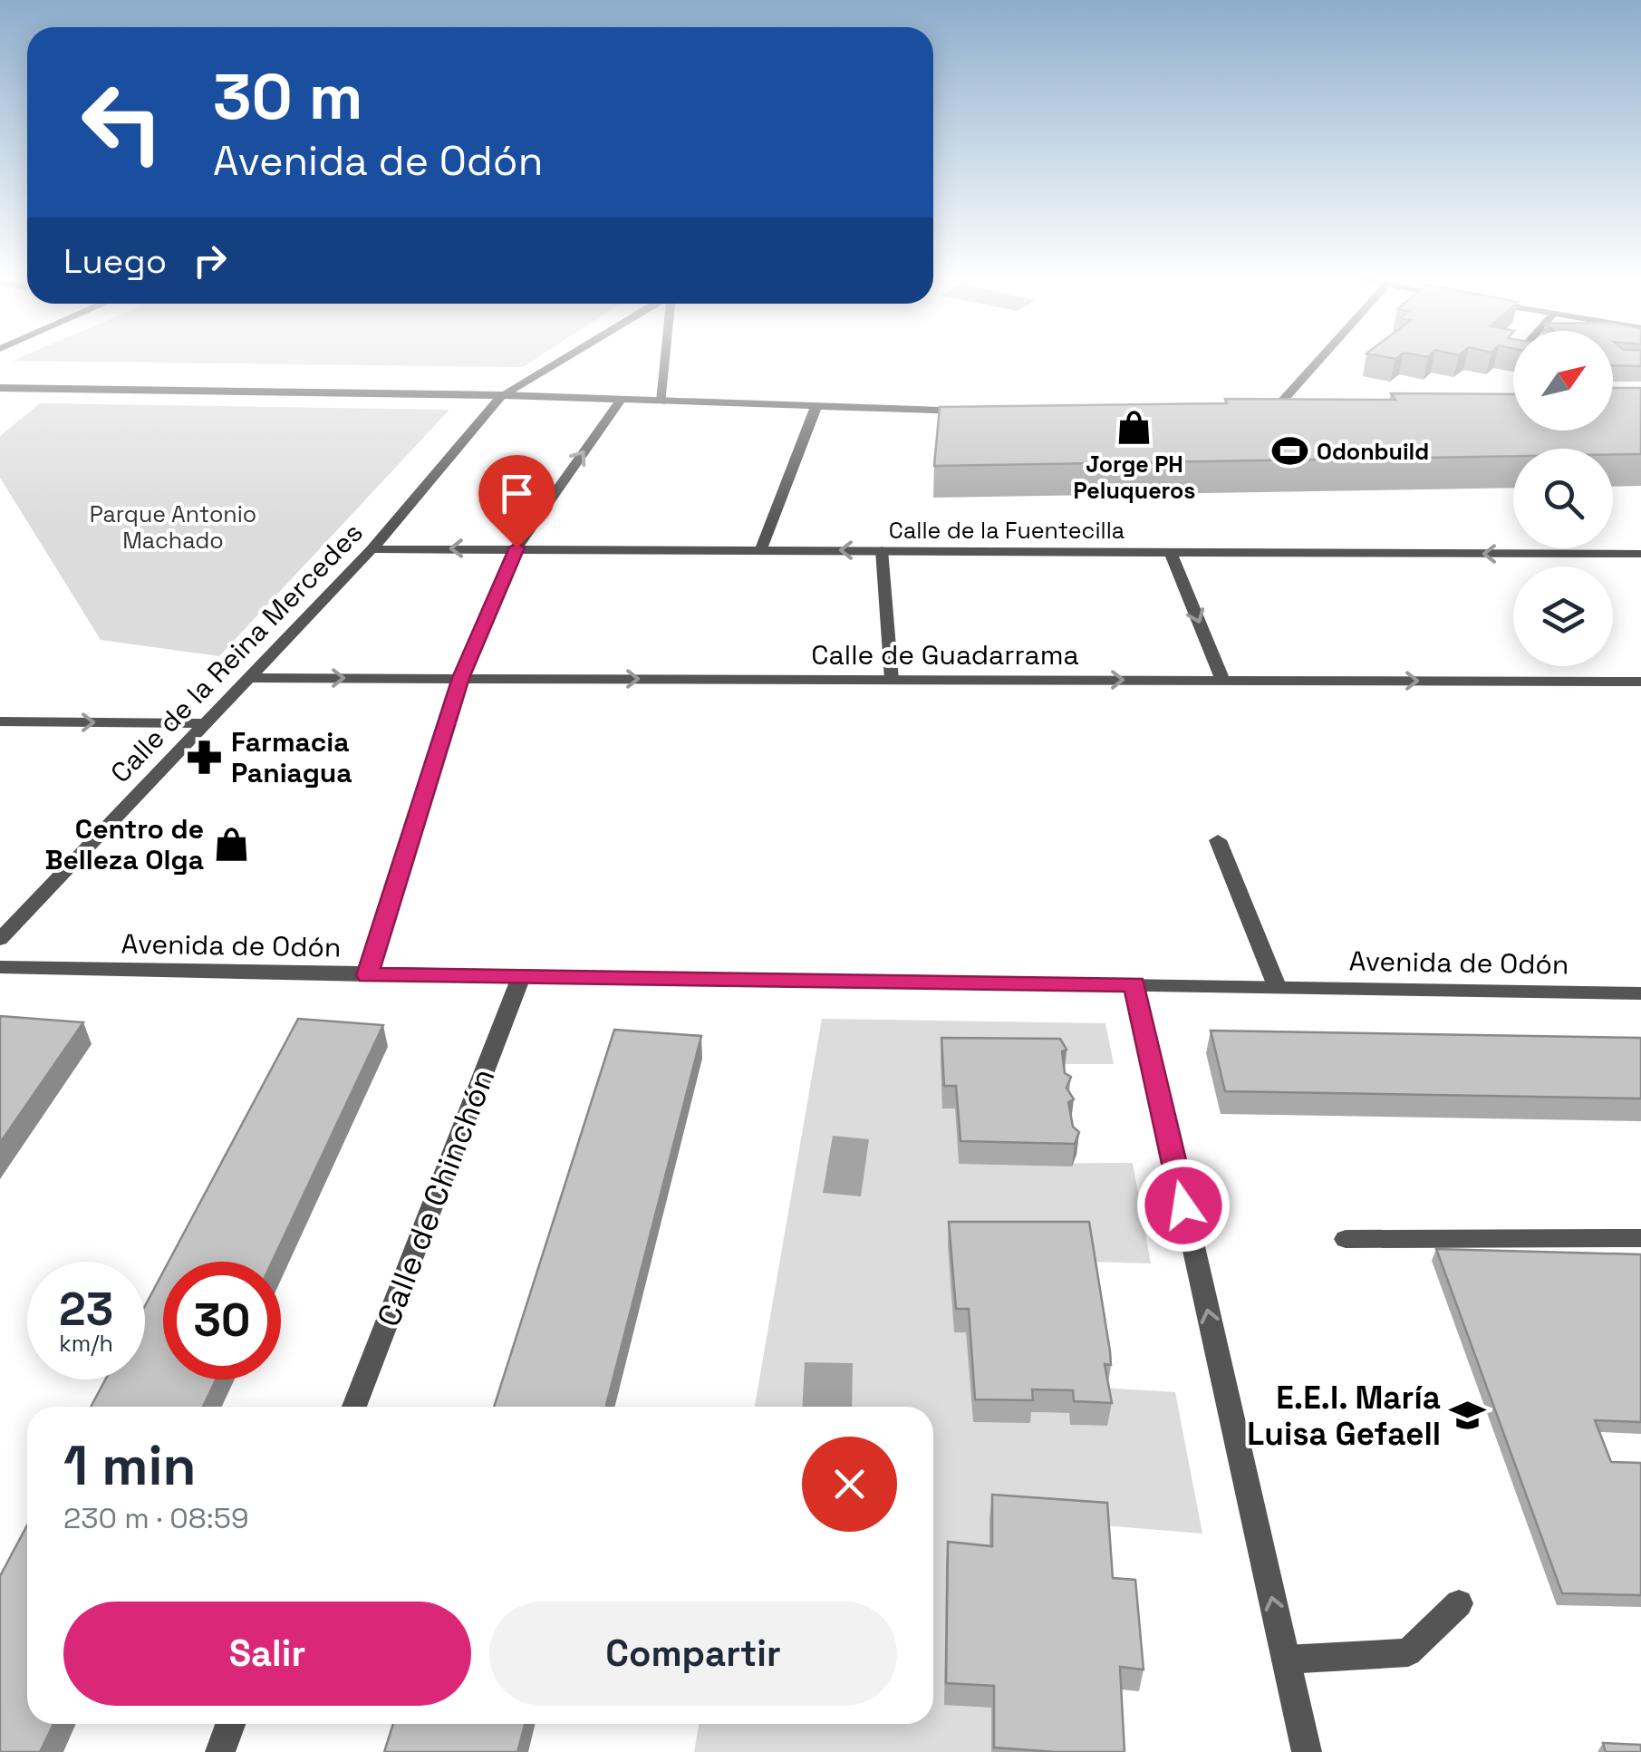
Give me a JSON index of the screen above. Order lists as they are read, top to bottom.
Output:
{
  "streets": {
    "street": [
      "Calle de la Fuentecilla",
      "Calle de la Reina Mercedes",
      "Calle de Guadarrama",
      "Avenida de Odón",
      "Calle de Chinchón"
    ]
  },
  "crossings": [
    ["Calle de la Fuentecilla", "Calle de la Reina Mercedes"],
    ["Calle de la Reina Mercedes", "Calle de Guadarrama"],
    ["Avenida de Odón", "Calle de Chinchón"]
  ],
  "one_way": ["Calle de Guadarrama"],
  "parks": ["Parque Antonio Machado"],
  "places": {
    "shop": ["Jorge PH Peluqueros", "Centro de Belleza Olga"],
    "sports": ["Odonbuild"],
    "pharmacy": ["Farmacia Paniagua"],
    "school or university": ["E.E.I. María Luisa Gefaell"]
  },
  "north": "top right",
  "page": {
    "turn": ["30 m", "Avenida de Odón"],
    "then": "Luego",
    "speed": "23 km/h",
    "limit": "30",
    "heading": ["1 min", "230 m · 08:59"],
    "buttons": ["Salir", "Compartir"]
  }
}
